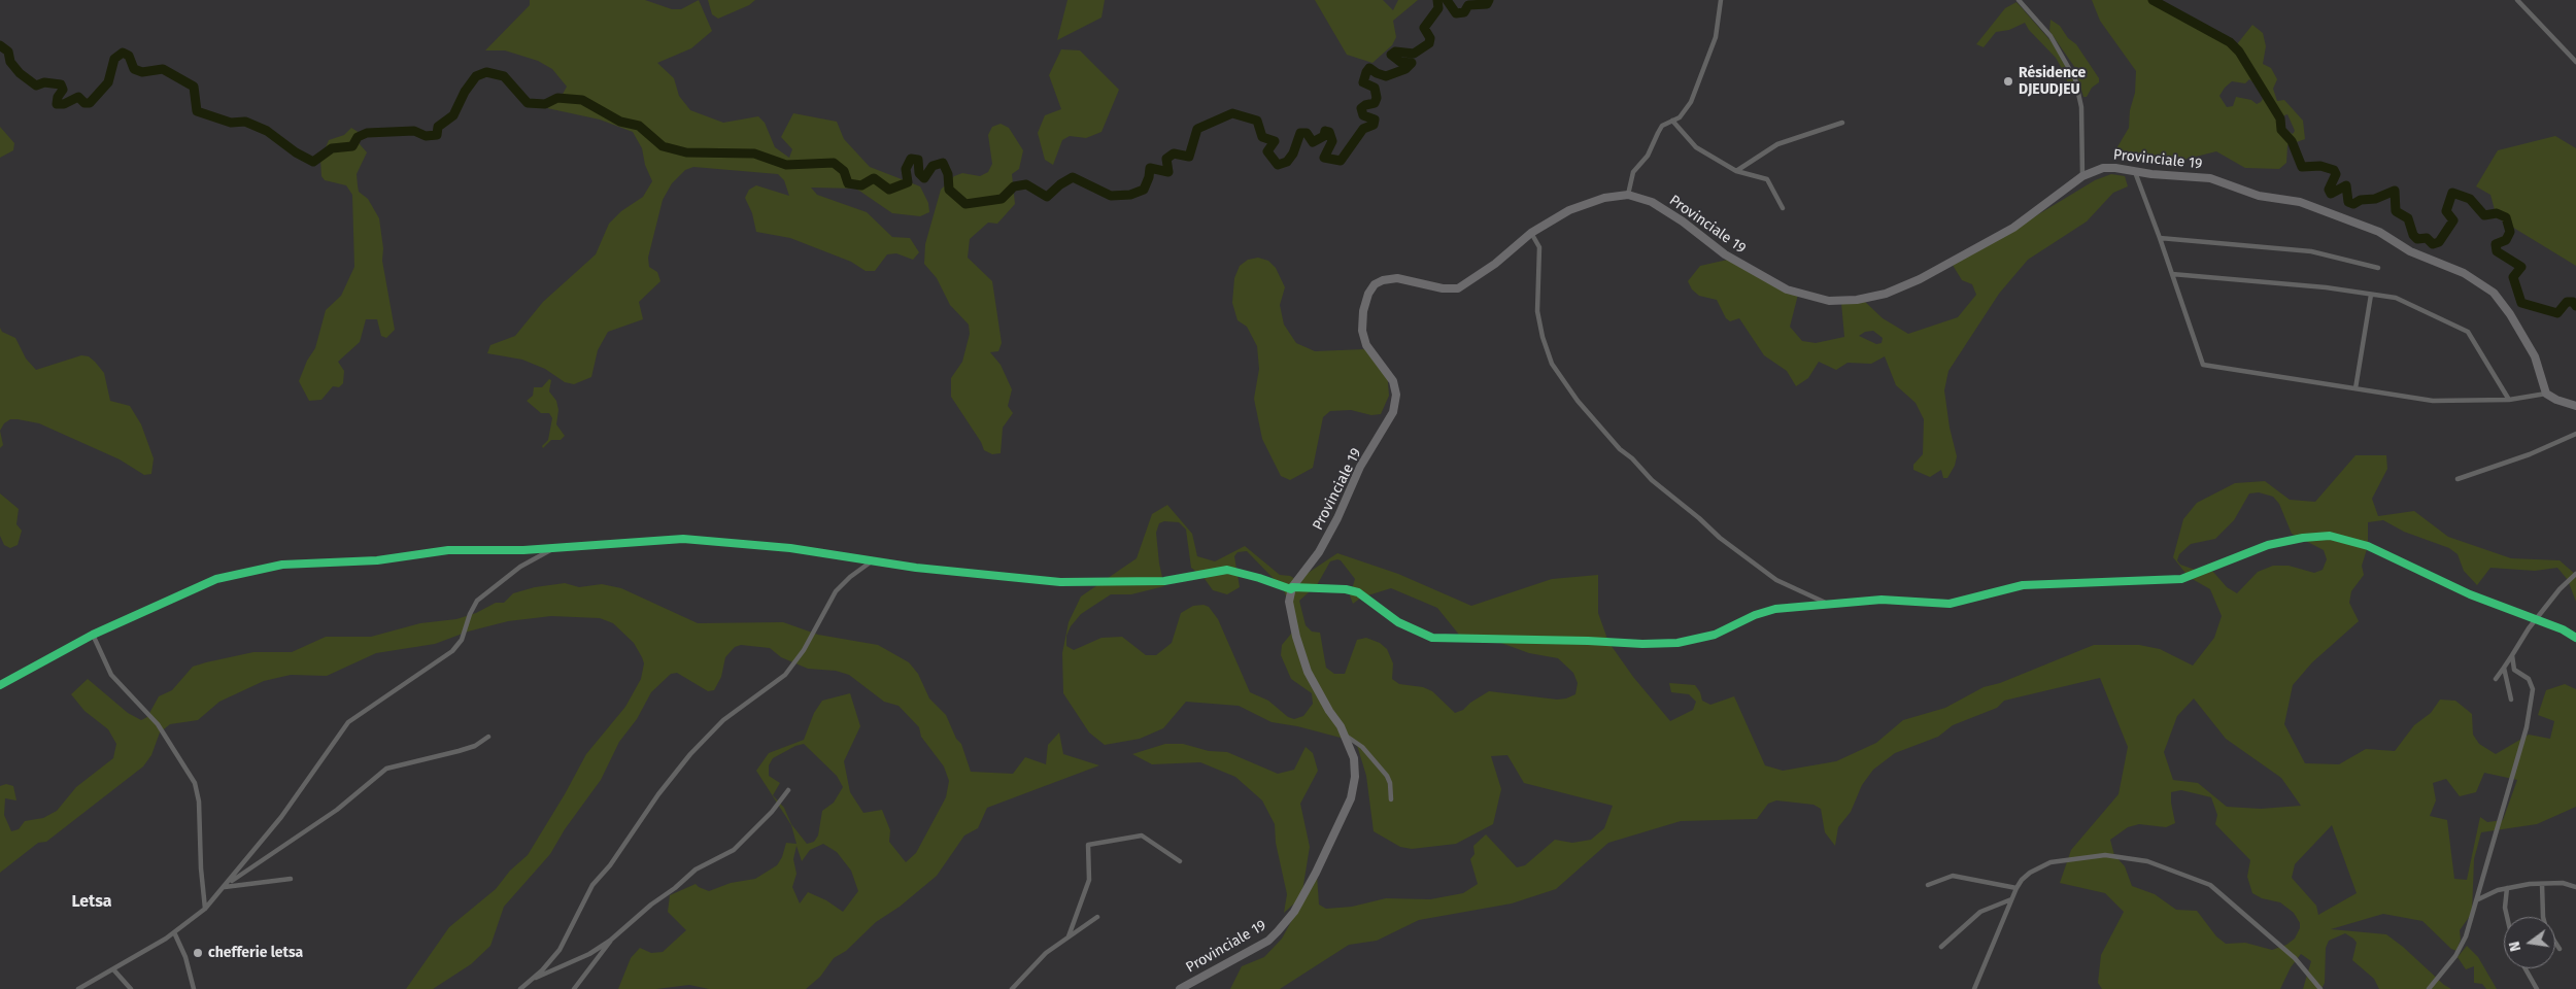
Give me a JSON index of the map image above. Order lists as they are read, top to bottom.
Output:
{
  "streets": {
    "main road": ["Provinciale 19"]
  },
  "districts": ["Letsa"],
  "places": ["Résidence DJEUDJEU", "chefferie letsa"],
  "north": "left"
}
